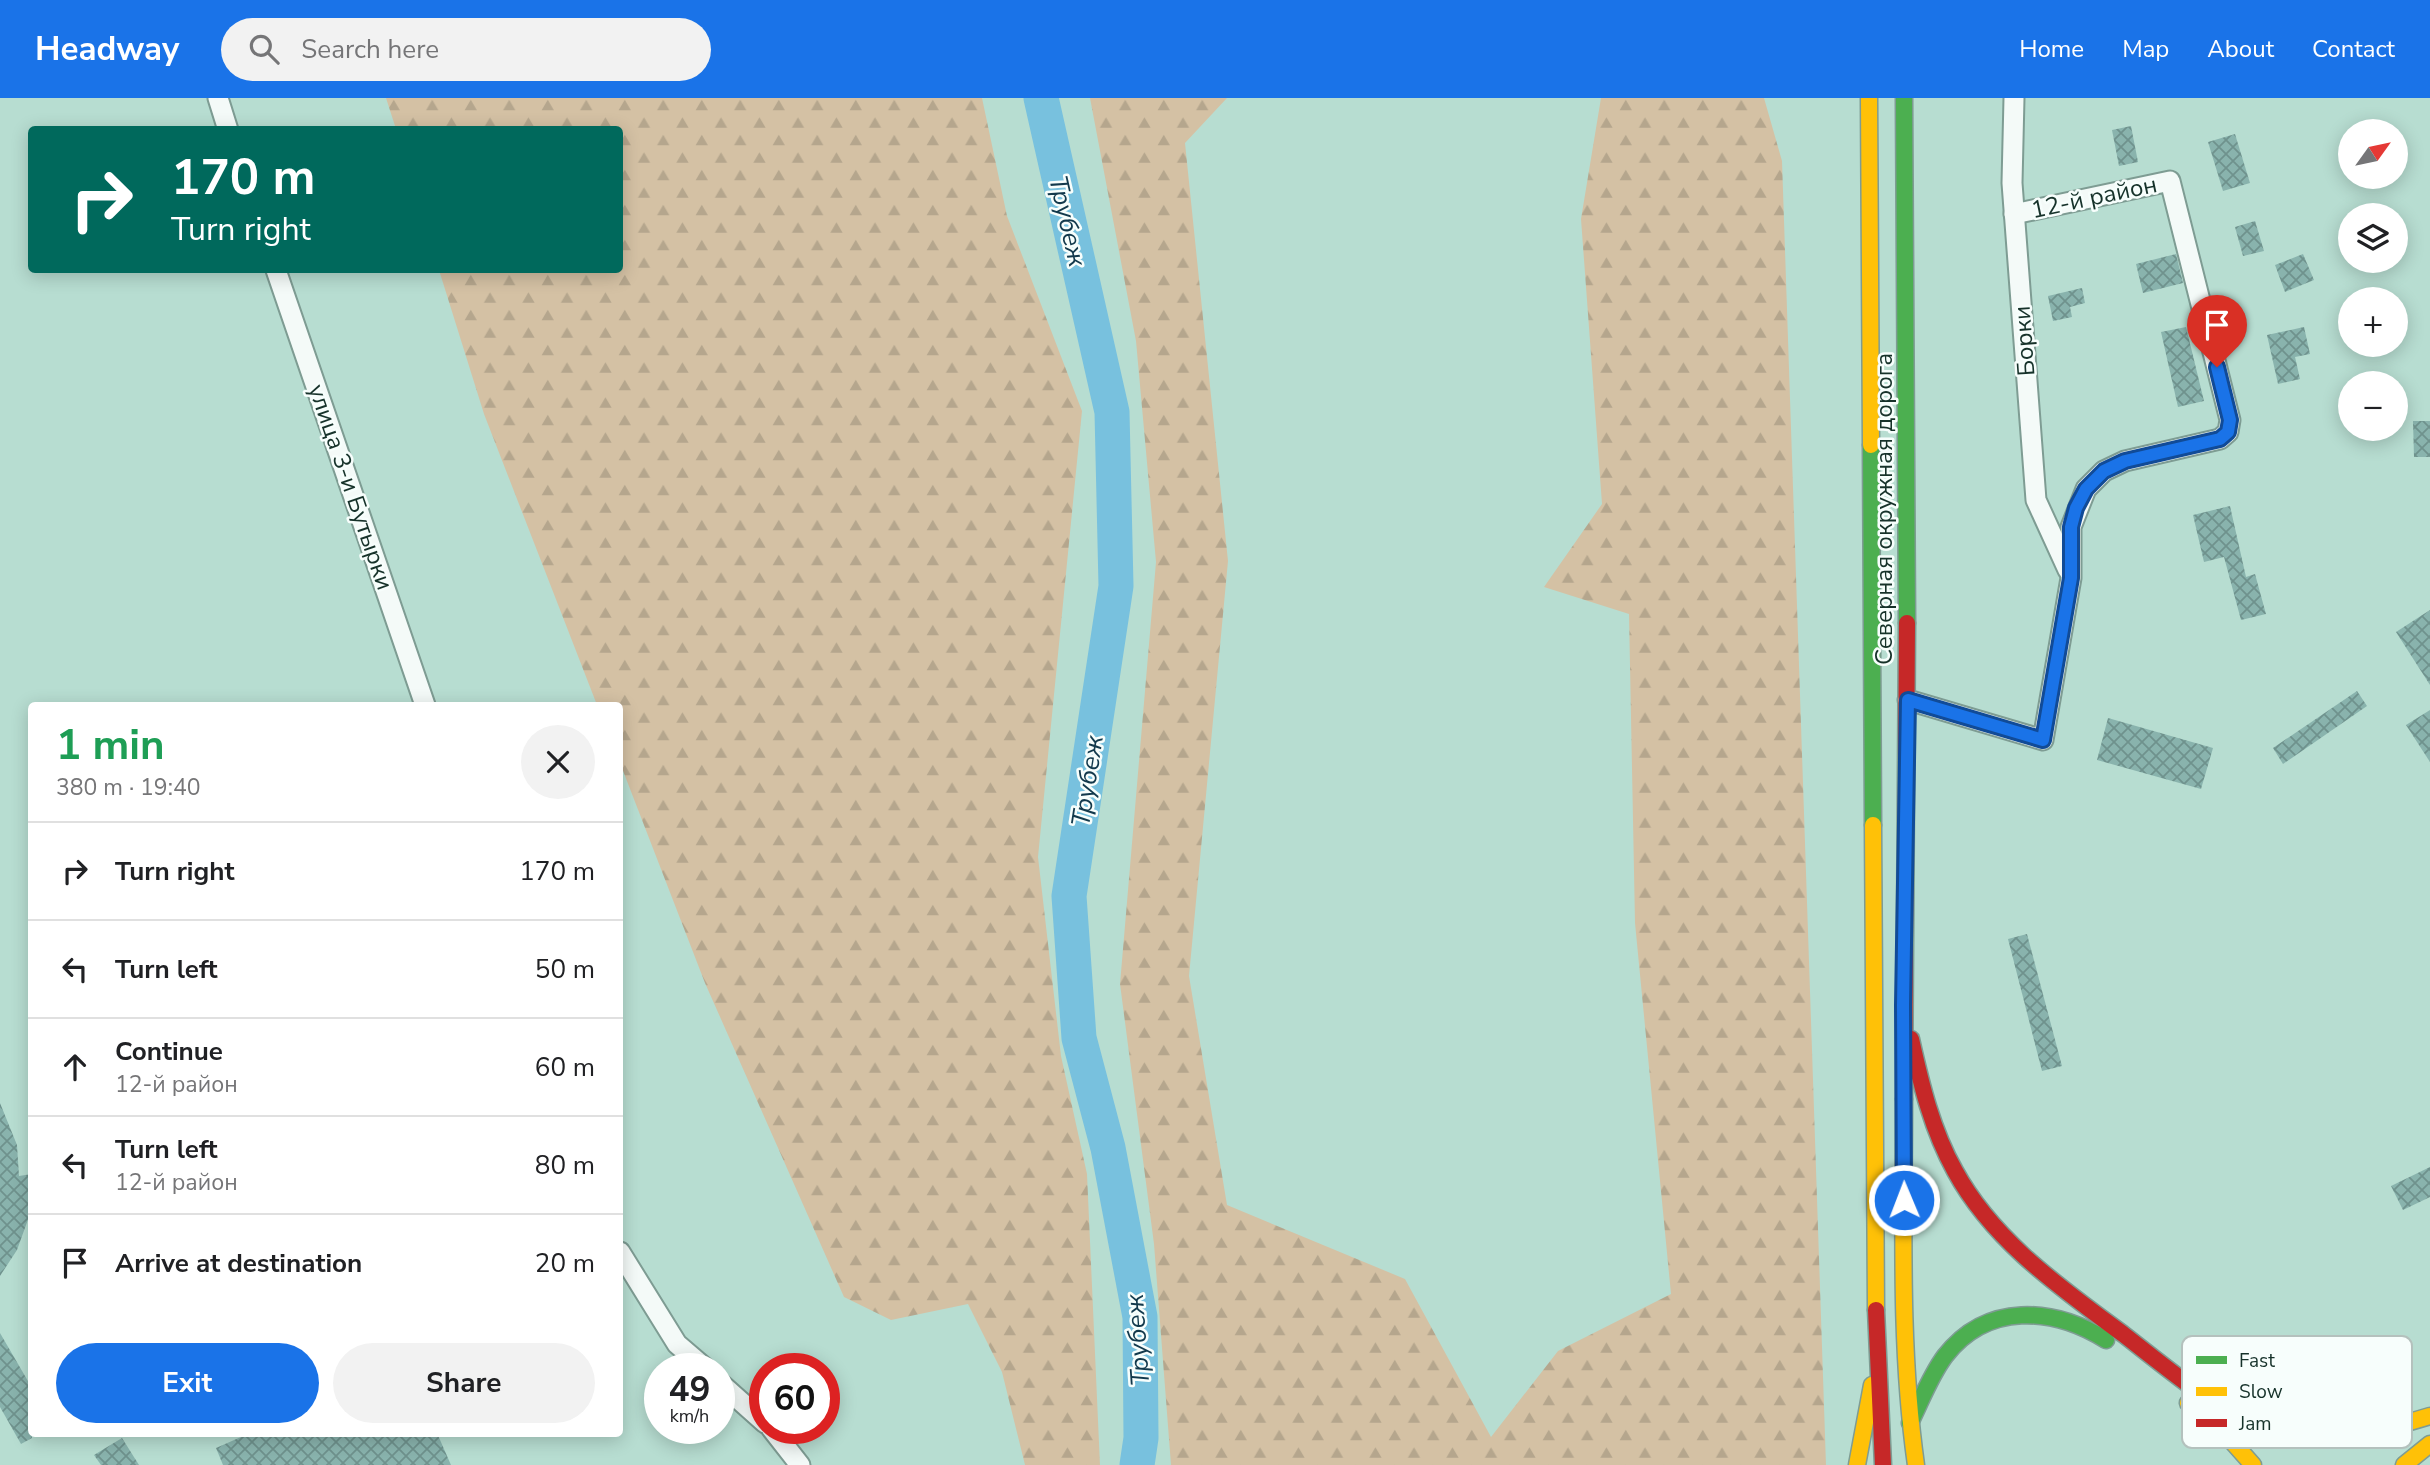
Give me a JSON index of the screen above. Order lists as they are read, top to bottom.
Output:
{
  "streets": {
    "main road": ["Северная окружная дорога"],
    "street": ["12-й район", "Борки", "улица 3-и Бутырки"]
  },
  "crossings": [
    ["12-й район", "Борки"]
  ],
  "water": ["Трубеж"],
  "legend": ["Fast", "Slow", "Jam"],
  "north": "top right",
  "page": {
    "header": "Headway",
    "search": "Search here",
    "nav": [
      "Home",
      "Map",
      "About",
      "Contact"
    ],
    "map_buttons": ["+", "−"],
    "turn": ["170 m", "Turn right"],
    "heading": ["1 min", "380 m · 19:40"],
    "list": [
      {
        "name": "Turn right",
        "value": "170 m"
      },
      {
        "name": "Turn left",
        "value": "50 m"
      },
      {
        "name": "Continue",
        "note": "12-й район",
        "value": "60 m"
      },
      {
        "name": "Turn left",
        "note": "12-й район",
        "value": "80 m"
      },
      {
        "name": "Arrive at destination",
        "value": "20 m"
      }
    ],
    "buttons": ["Exit", "Share"],
    "speed": "49 km/h",
    "limit": "60"
  }
}
